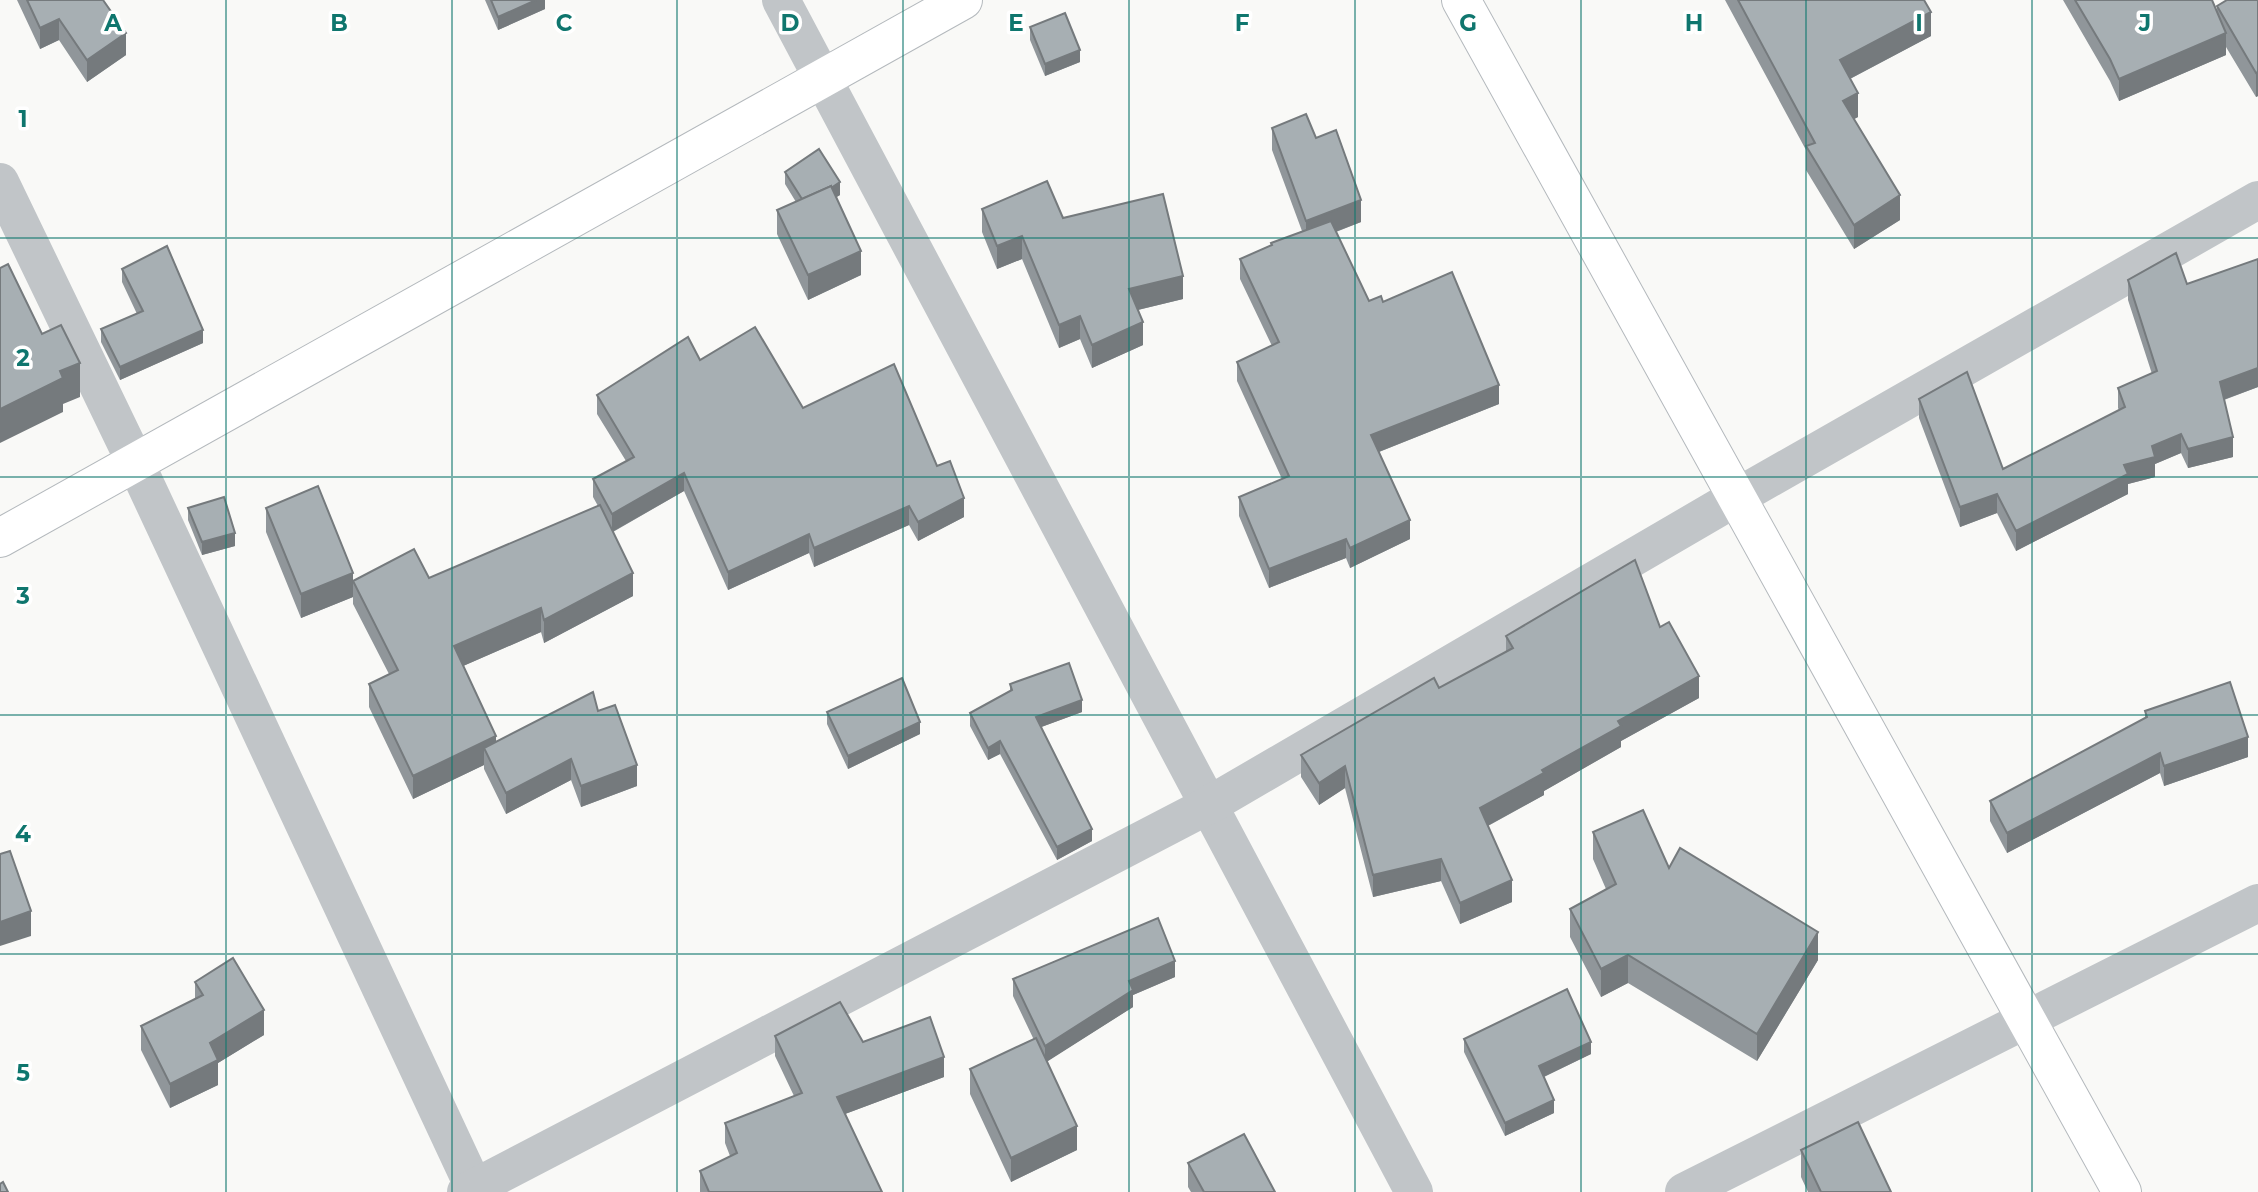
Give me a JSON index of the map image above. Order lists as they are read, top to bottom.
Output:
{
  "grid": {
    "columns": [
      "A",
      "B",
      "C",
      "D",
      "E",
      "F",
      "G",
      "H",
      "I",
      "J"
    ],
    "rows": [
      "1",
      "2",
      "3",
      "4",
      "5"
    ]
  }
}
